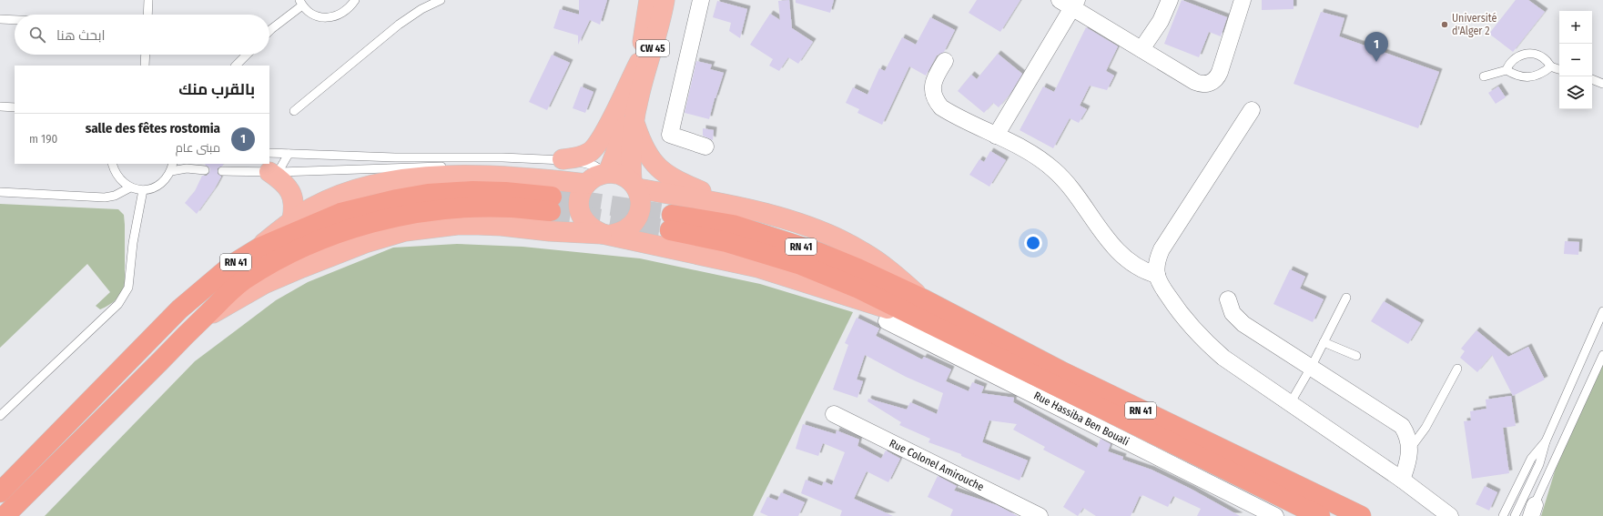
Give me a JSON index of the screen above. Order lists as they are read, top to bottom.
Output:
{
  "streets": {
    "highway": ["RN 41"],
    "main road": ["CW 45"],
    "street": ["Rue Hassiba Ben Bouali", "Rue Colonel Amirouche"]
  },
  "places": ["Université d'Alger 2"],
  "page": {
    "map_buttons": ["+", "−"],
    "search": "ابحث هنا",
    "pins": "1",
    "heading": "بالقرب منك",
    "list": [
      {
        "mark": "1",
        "name": "salle des fêtes rostomia",
        "note": "مبنى عام",
        "value": "190 m"
      }
    ]
  }
}
